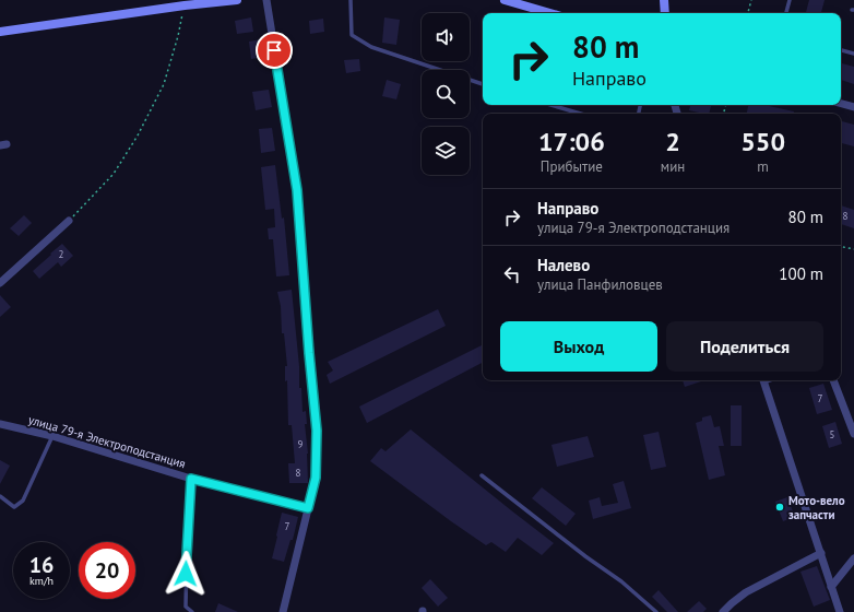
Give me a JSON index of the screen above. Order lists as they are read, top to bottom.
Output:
{
  "streets": {
    "street": ["улица 79-я Электроподстанция"]
  },
  "places": ["Мото-вело запчасти"],
  "house_numbers": [
    "8",
    "2",
    "7",
    "5",
    "9",
    "8",
    "7"
  ],
  "page": {
    "turn": ["80 m", "Направо"],
    "eta": [
      "17:06",
      "Прибытие",
      "2",
      "мин",
      "550",
      "m"
    ],
    "list": [
      {
        "name": "Направо",
        "note": "улица 79-я Электроподстанция",
        "value": "80 m"
      },
      {
        "name": "Налево",
        "note": "улица Панфиловцев",
        "value": "100 m"
      }
    ],
    "buttons": ["Выход", "Поделиться"],
    "speed": "16 km/h",
    "limit": "20"
  }
}
